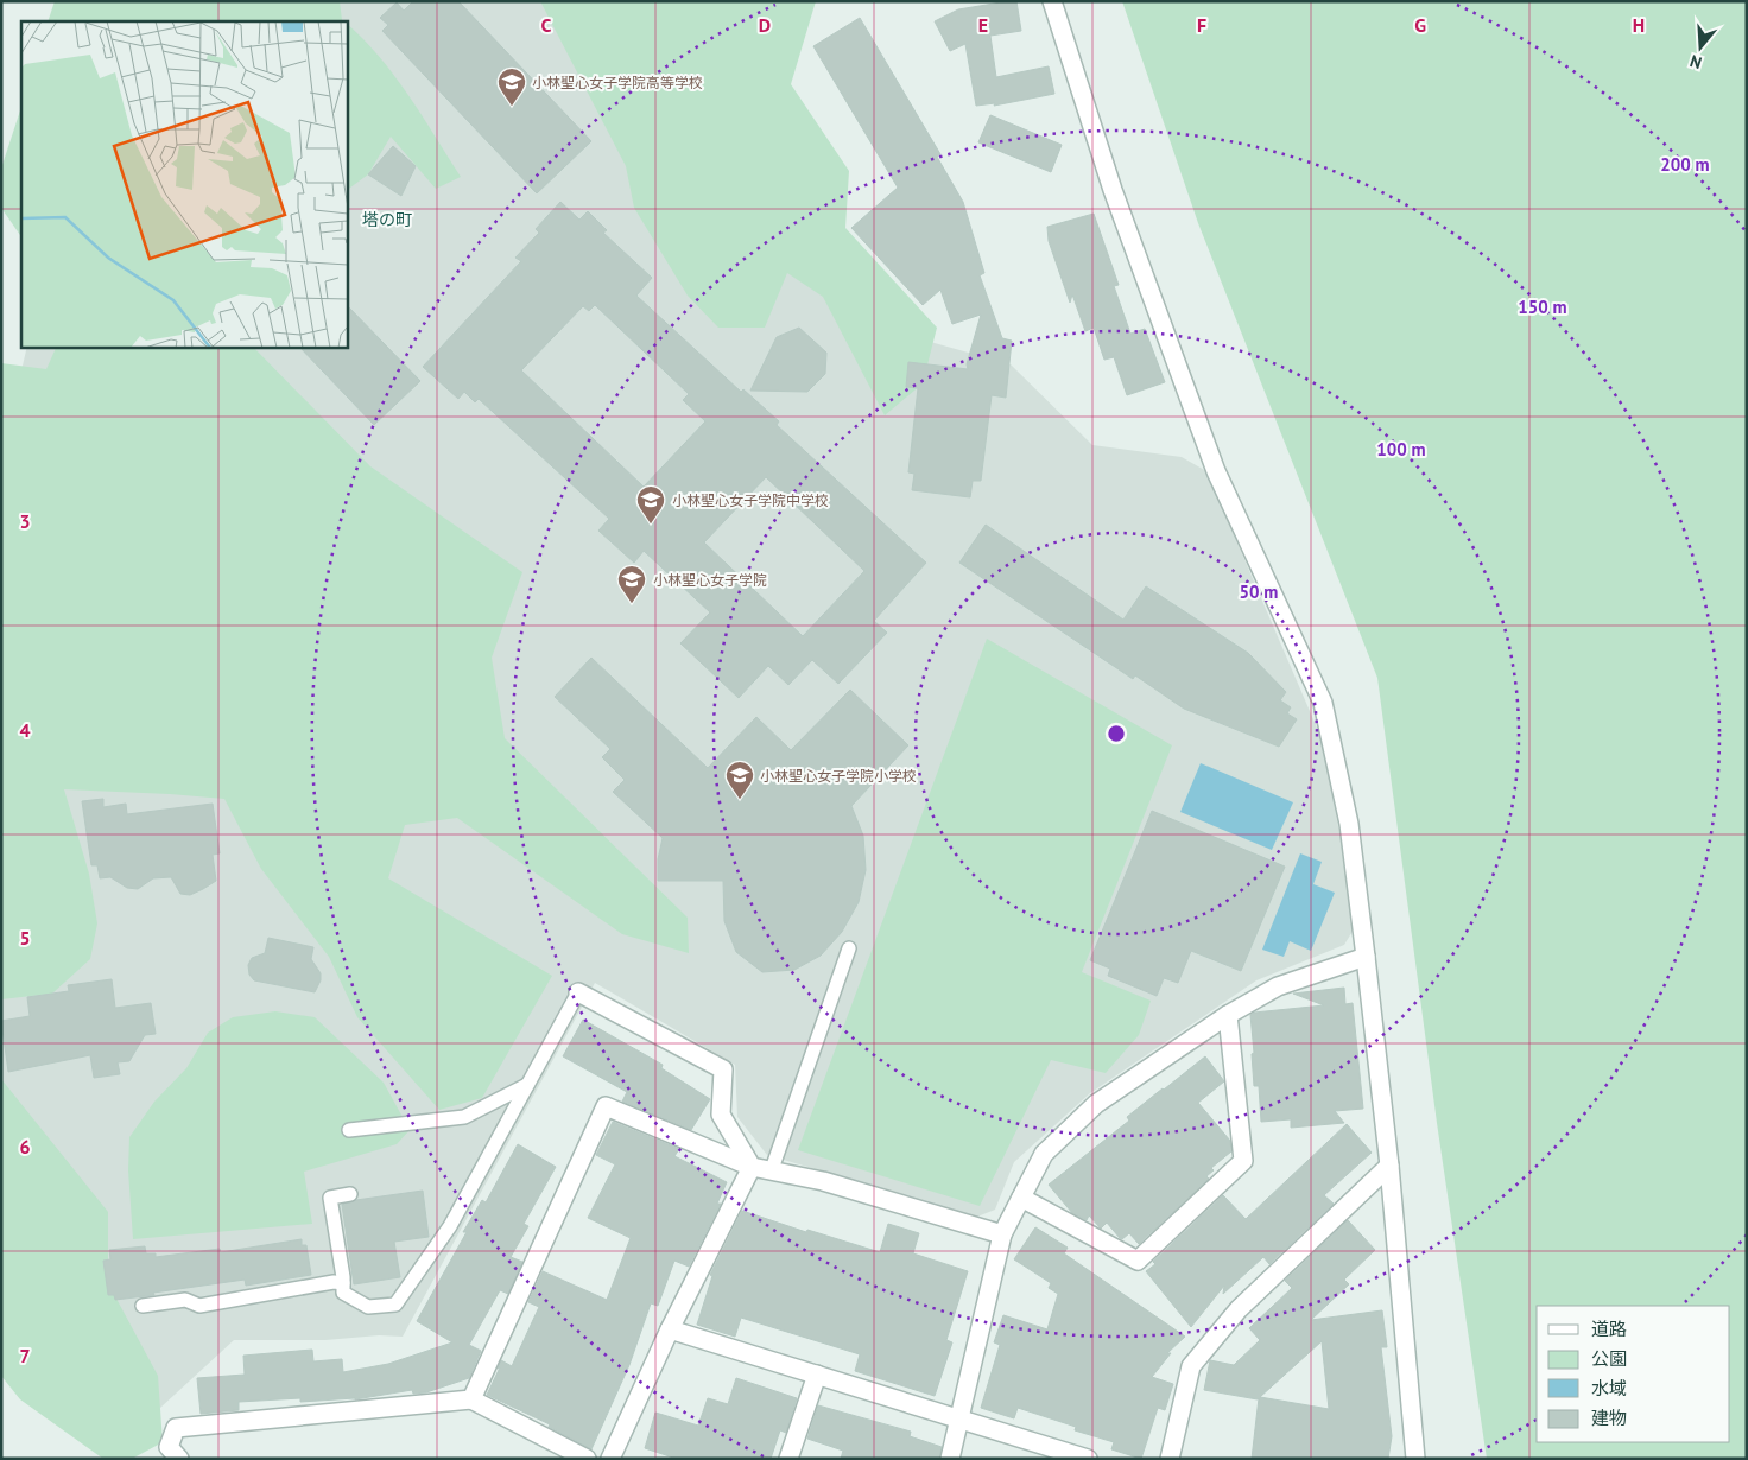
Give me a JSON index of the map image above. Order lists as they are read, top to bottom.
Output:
{
  "districts": ["塔の町"],
  "places": {
    "school or university": [
      "小林聖心女子学院高等学校",
      "小林聖心女子学院中学校",
      "小林聖心女子学院",
      "小林聖心女子学院小学校"
    ]
  },
  "legend": [
    "道路",
    "公園",
    "水域",
    "建物"
  ],
  "north": "bottom",
  "grid": {
    "columns": [
      "C",
      "D",
      "E",
      "F",
      "G",
      "H"
    ],
    "rows": [
      "3",
      "4",
      "5",
      "6",
      "7"
    ]
  },
  "rings": [
    "200 m",
    "150 m",
    "100 m",
    "50 m"
  ]
}
